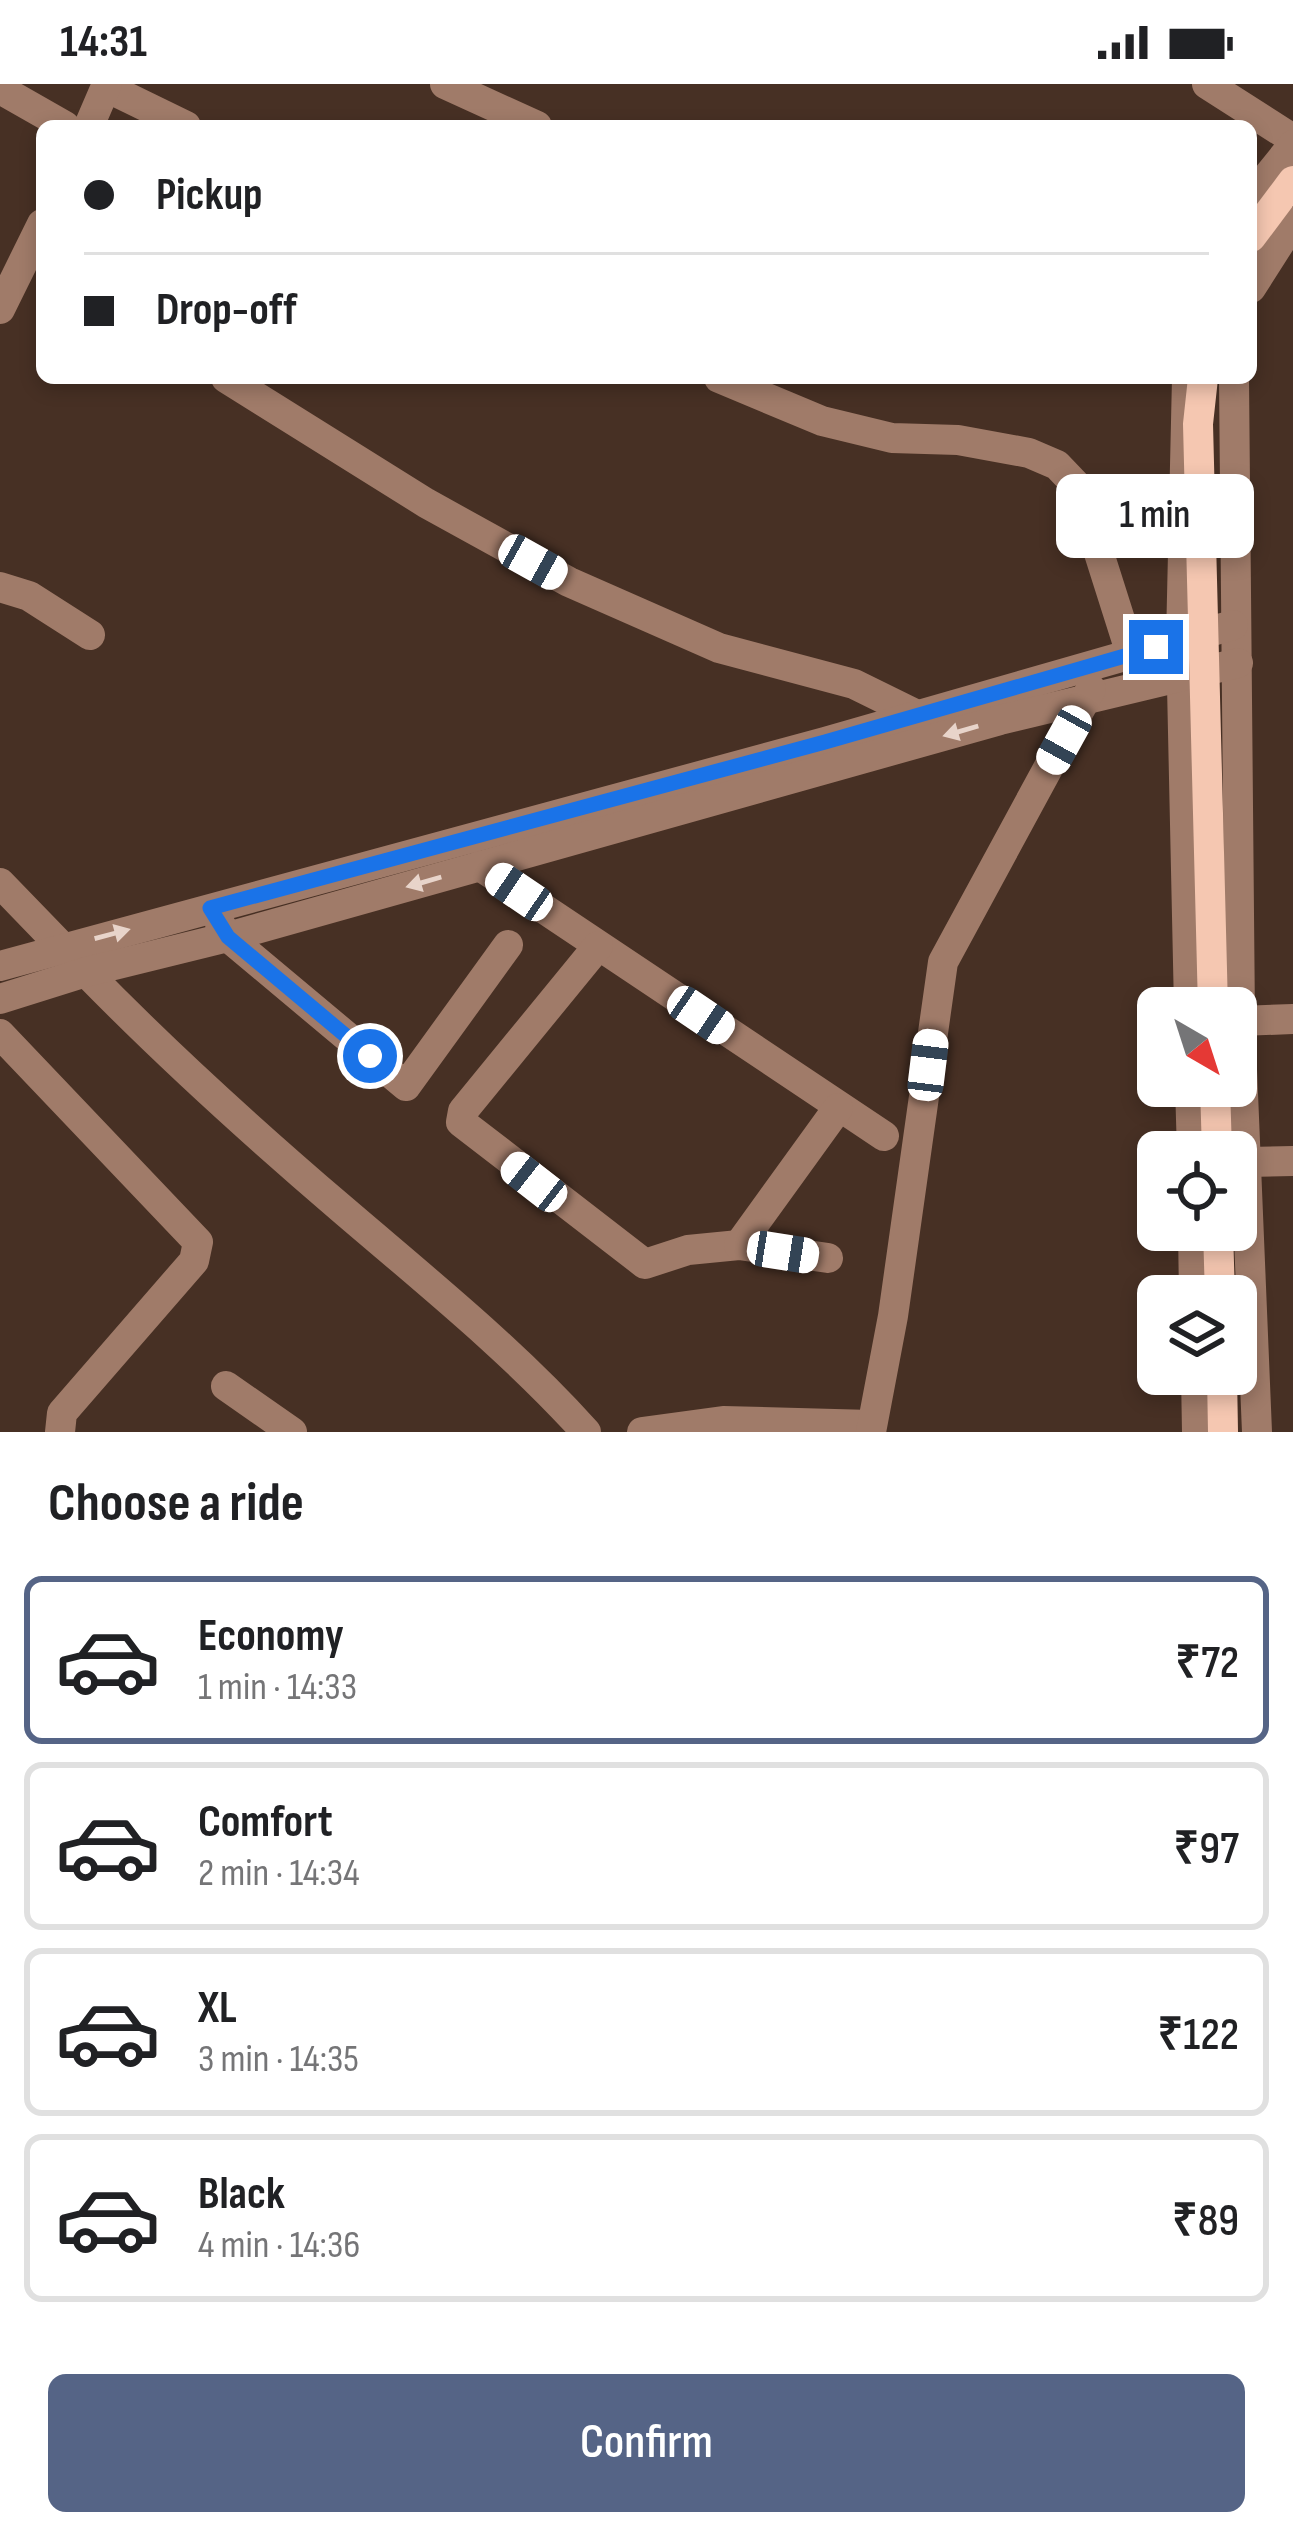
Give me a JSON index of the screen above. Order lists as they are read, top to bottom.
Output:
{
  "north": "bottom right",
  "page": {
    "status": "14:31",
    "banner": ["Pickup", "Drop-off"],
    "bubble": "1 min",
    "heading": "Choose a ride",
    "list": [
      {
        "name": "Economy",
        "note": "1 min · 14:33",
        "value": "₹72"
      },
      {
        "name": "Comfort",
        "note": "2 min · 14:34",
        "value": "₹97"
      },
      {
        "name": "XL",
        "note": "3 min · 14:35",
        "value": "₹122"
      },
      {
        "name": "Black",
        "note": "4 min · 14:36",
        "value": "₹89"
      }
    ],
    "buttons": "Confirm"
  }
}
